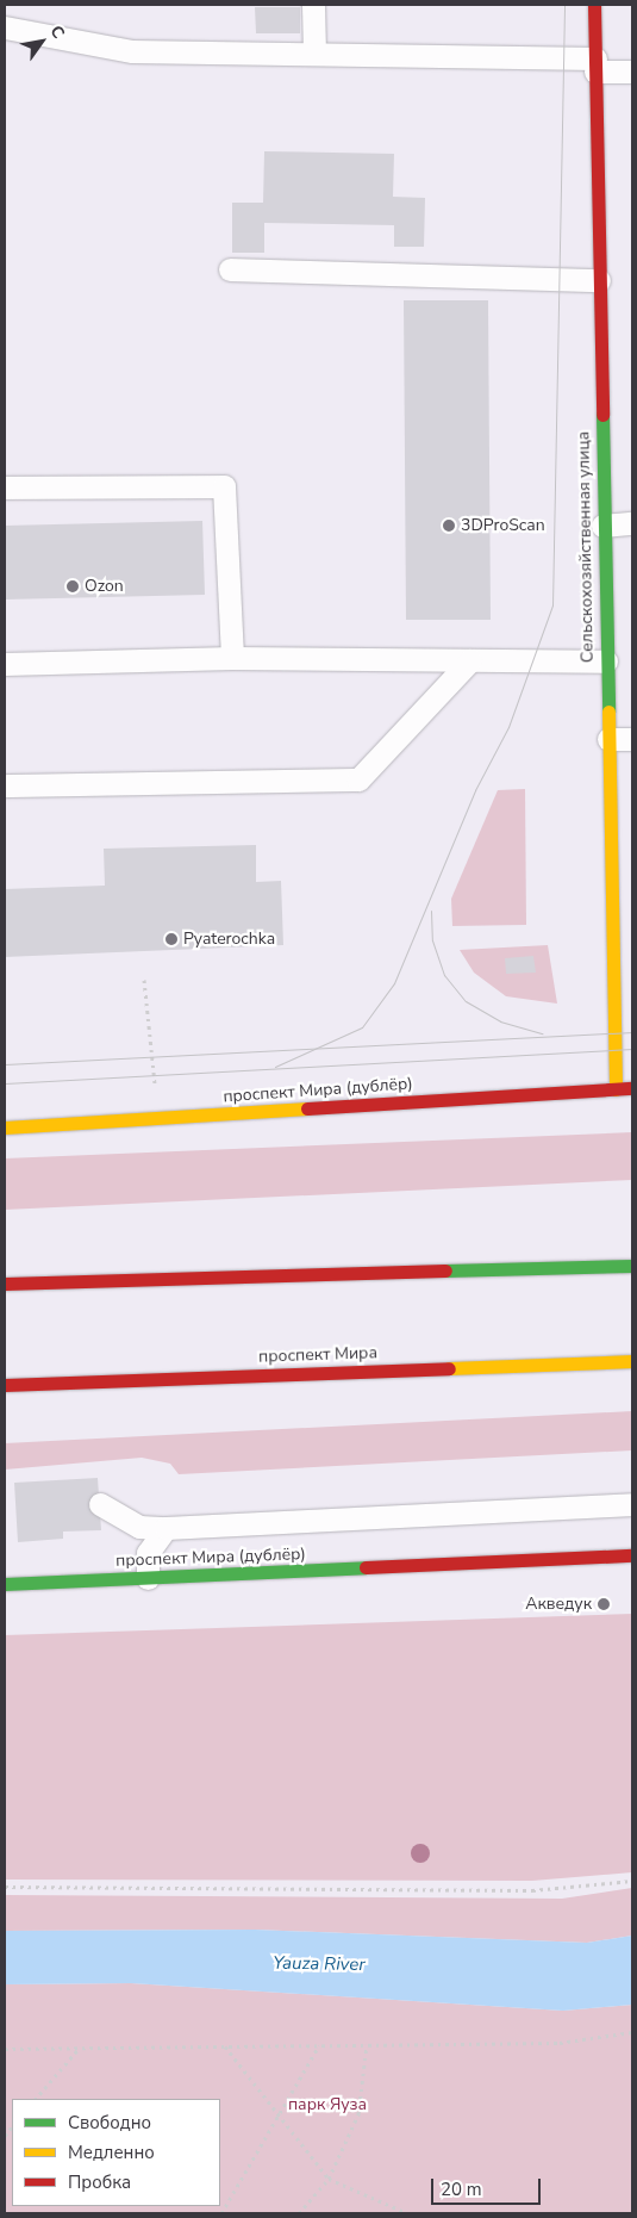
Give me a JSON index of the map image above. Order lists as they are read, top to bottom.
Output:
{
  "streets": {
    "main road": ["Сельскохозяйственная улица", "проспект Мира (дублёр)", "проспект Мира"]
  },
  "crossings": [
    ["Сельскохозяйственная улица", "проспект Мира (дублёр)"]
  ],
  "water": ["Yauza River"],
  "parks": ["парк Яуза"],
  "places": [
    "3DProScan",
    "Ozon",
    "Pyaterochka",
    "Акведук"
  ],
  "legend": ["Свободно", "Медленно", "Пробка"],
  "scale_bar": "20 m",
  "north": "top right"
}
